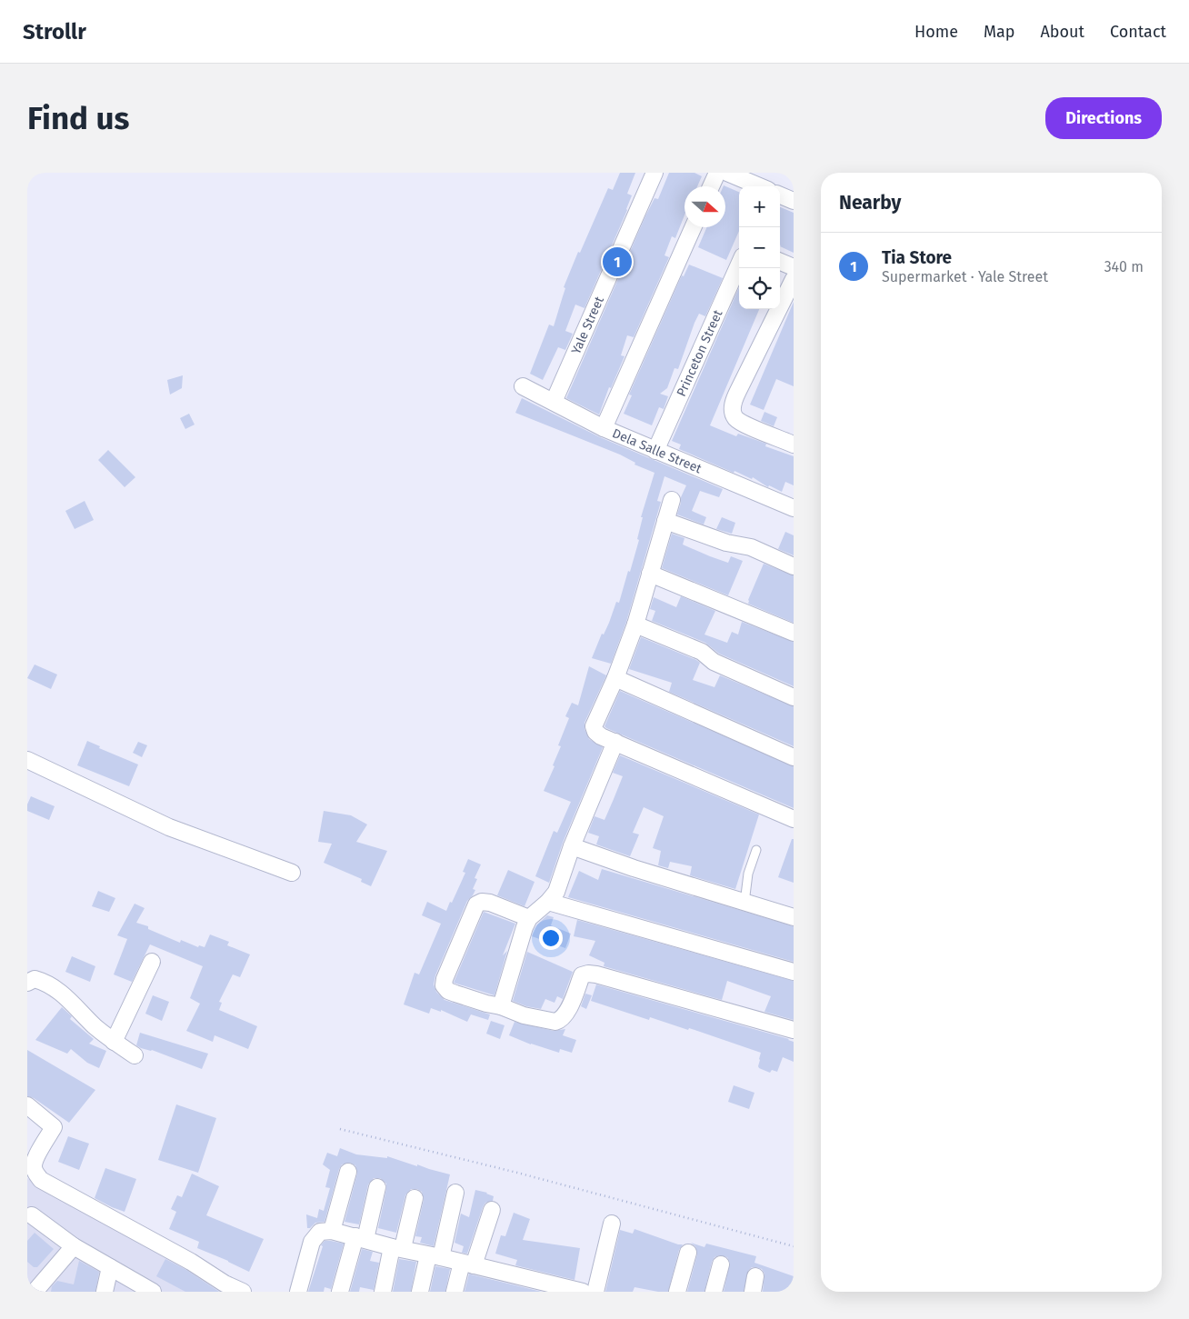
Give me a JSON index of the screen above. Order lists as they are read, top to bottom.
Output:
{
  "streets": {
    "street": ["Yale Street", "Princeton Street", "Dela Salle Street"]
  },
  "crossings": [
    ["Yale Street", "Dela Salle Street"],
    ["Princeton Street", "Dela Salle Street"]
  ],
  "north": "right",
  "page": {
    "header": "Strollr",
    "nav": [
      "Home",
      "Map",
      "About",
      "Contact"
    ],
    "buttons": "Directions",
    "title": "Find us",
    "heading": "Nearby",
    "map_buttons": ["+", "−"],
    "list": [
      {
        "mark": "1",
        "name": "Tia Store",
        "note": "Supermarket · Yale Street",
        "value": "340 m"
      }
    ],
    "pins": "1"
  }
}
